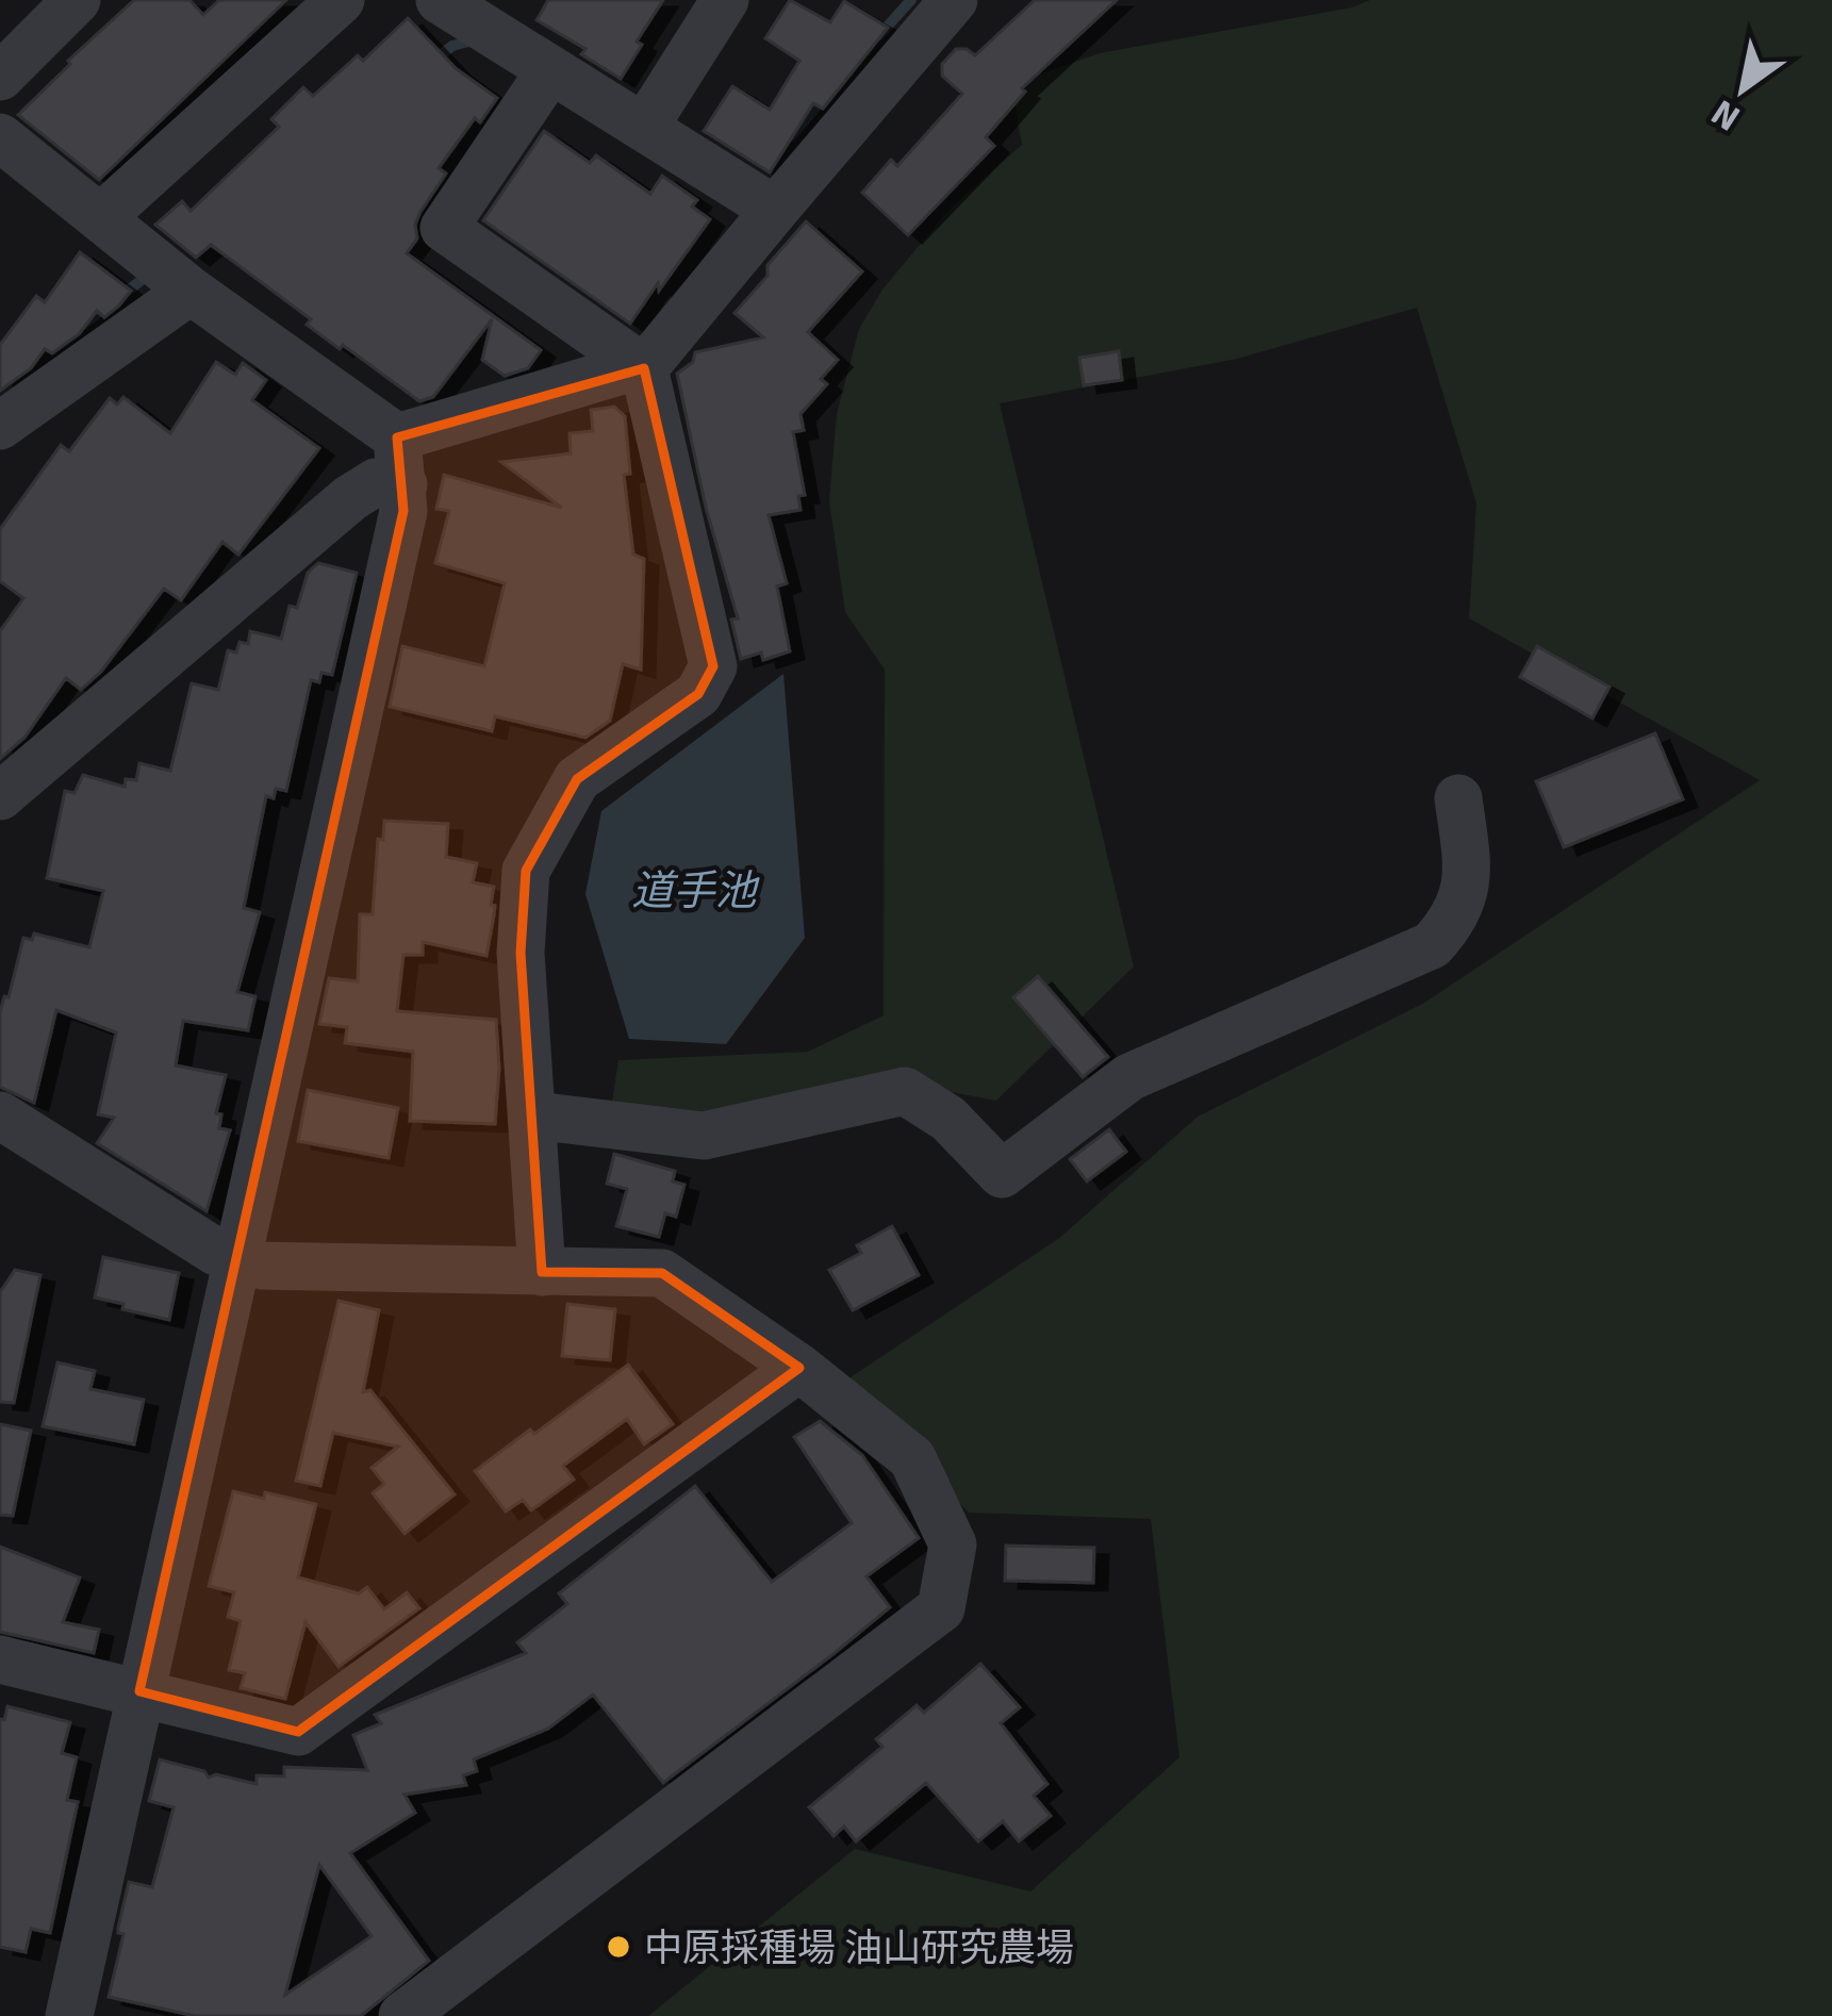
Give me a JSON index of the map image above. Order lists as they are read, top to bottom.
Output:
{
  "water": ["道手池"],
  "places": ["中原採種場 油山研究農場"],
  "north": "bottom left"
}
